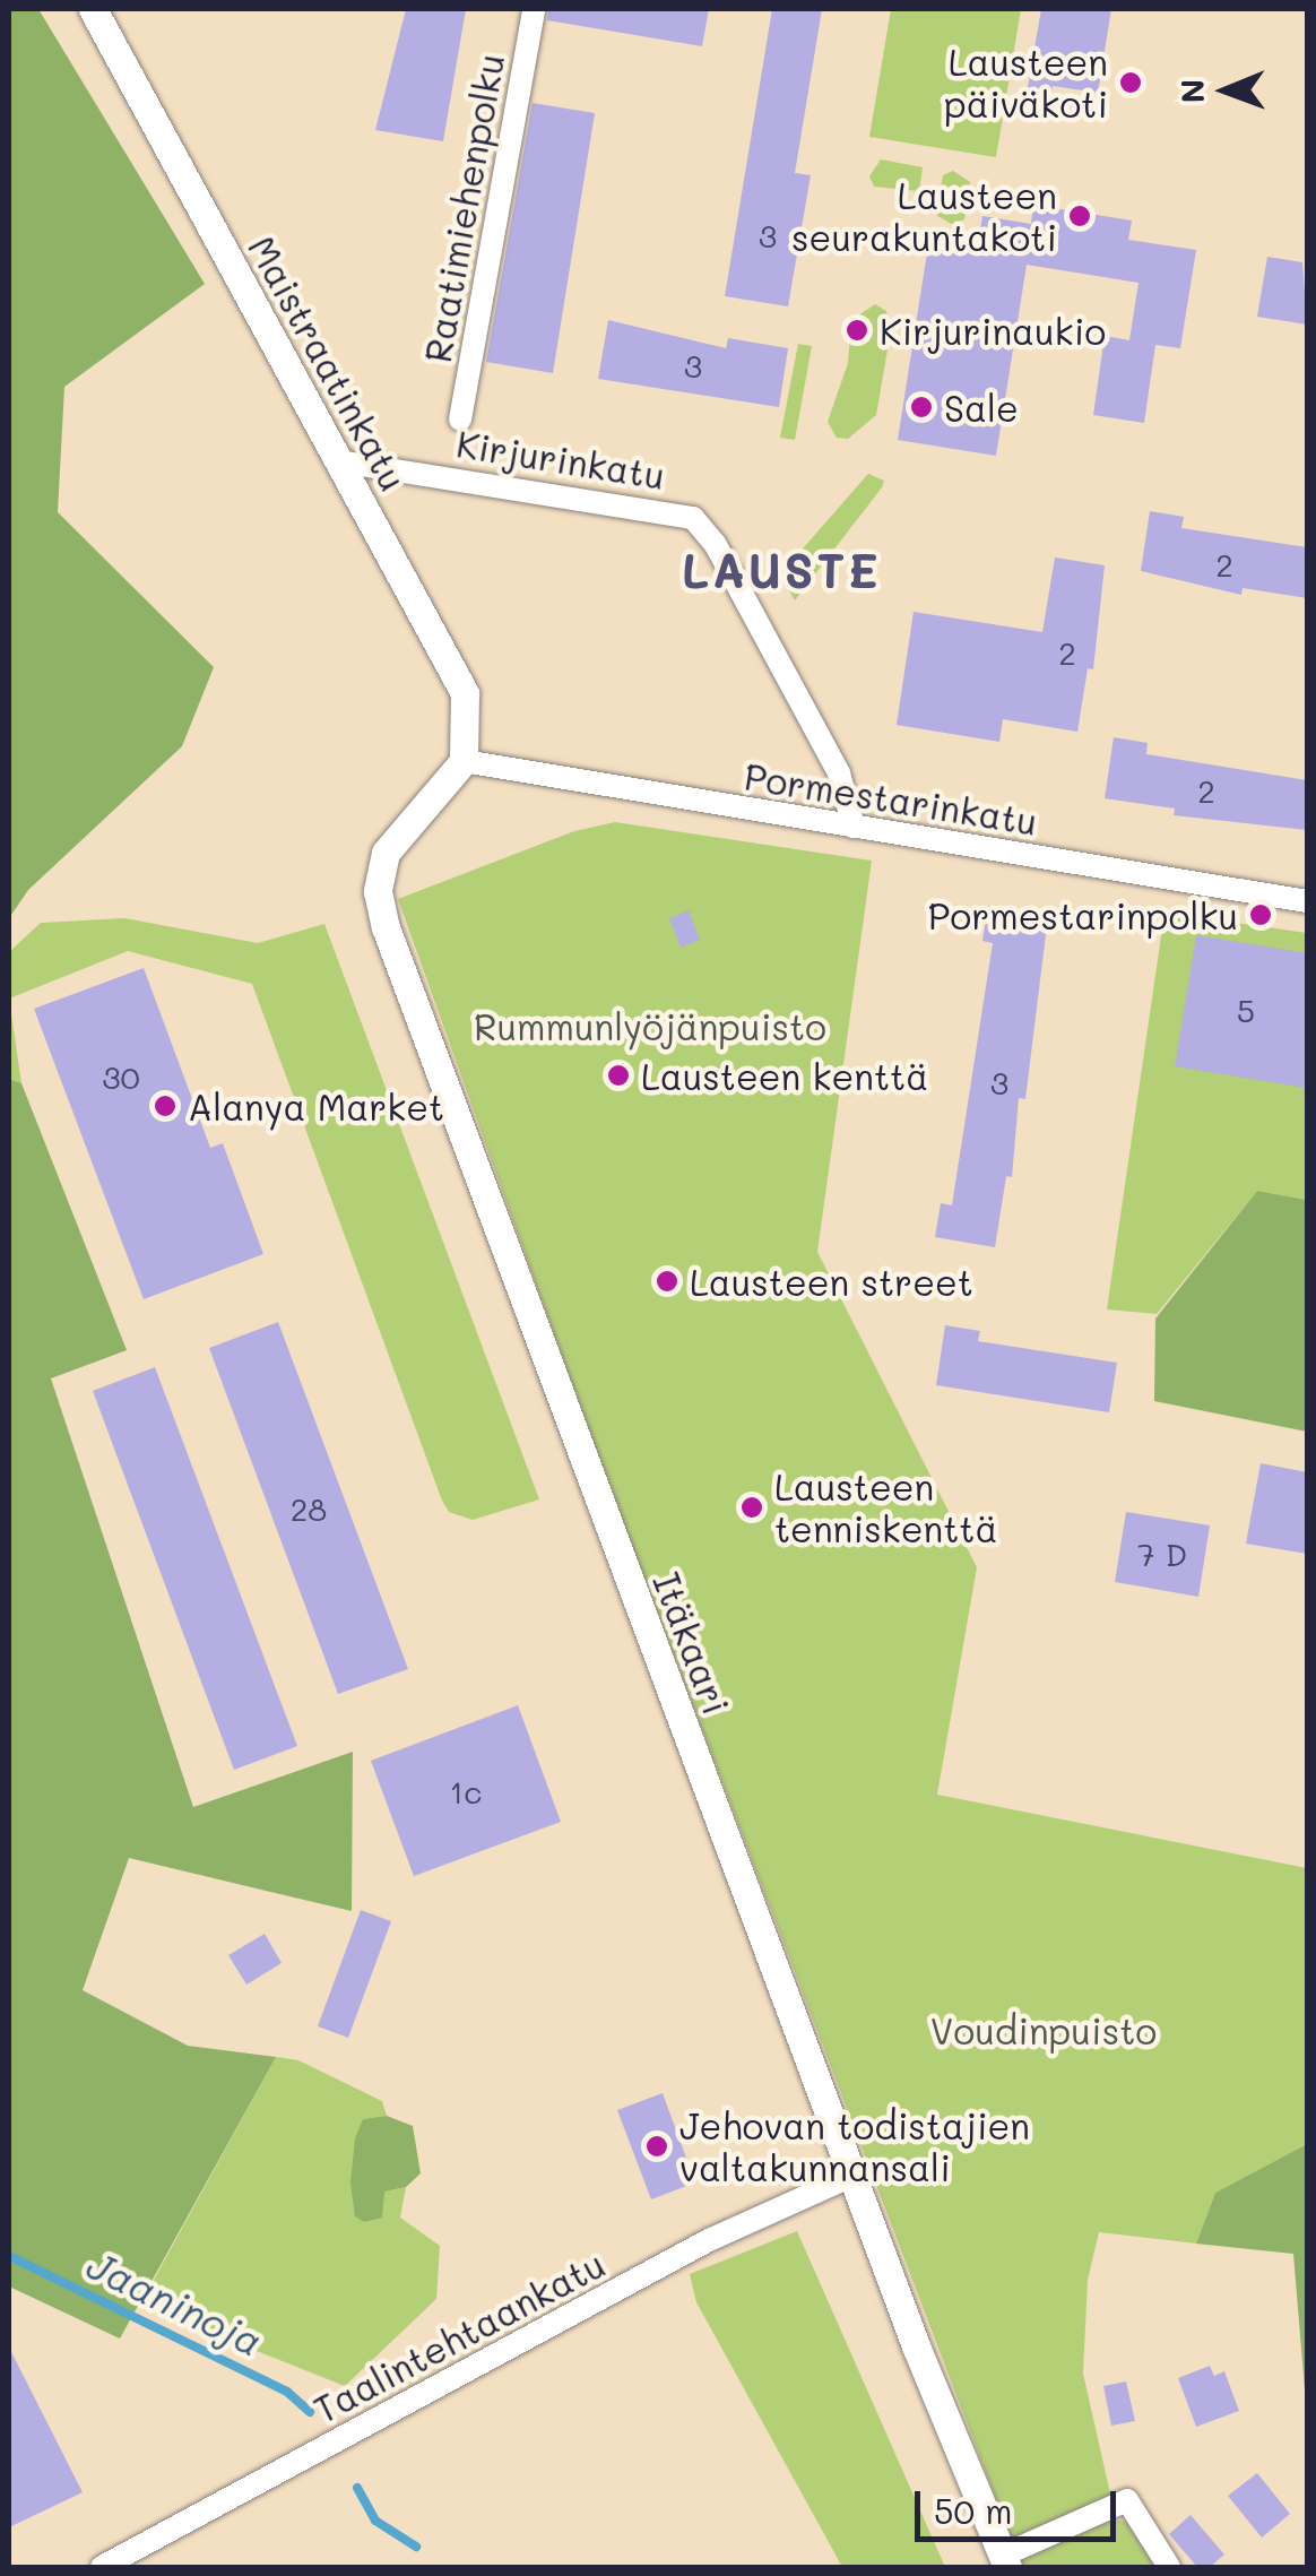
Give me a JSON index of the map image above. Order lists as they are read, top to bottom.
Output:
{
  "streets": {
    "street": [
      "Raatimiehenpolku",
      "Maistraatinkatu",
      "Kirjurinkatu",
      "Pormestarinkatu",
      "Itäkaari",
      "Taalintehtaankatu"
    ]
  },
  "crossings": [
    ["Maistraatinkatu", "Kirjurinkatu"],
    ["Maistraatinkatu", "Pormestarinkatu"],
    ["Maistraatinkatu", "Itäkaari"],
    ["Kirjurinkatu", "Pormestarinkatu"],
    ["Pormestarinkatu", "Itäkaari"],
    ["Itäkaari", "Taalintehtaankatu"]
  ],
  "districts": ["LAUSTE"],
  "water": ["Jaaninoja"],
  "parks": ["Rummunlyöjänpuisto", "Voudinpuisto"],
  "places": [
    "Lausteen päiväkoti",
    "Lausteen seurakuntakoti",
    "Kirjurinaukio",
    "Sale",
    "Pormestarinpolku",
    "Lausteen kenttä",
    "Alanya Market",
    "Lausteen street",
    "Lausteen tenniskenttä",
    "Jehovan todistajien valtakunnansali"
  ],
  "house_numbers": [
    "3",
    "3",
    "2",
    "2",
    "2",
    "5",
    "30",
    "3",
    "28",
    "7 D",
    "1c"
  ],
  "scale_bar": "50 m",
  "north": "left"
}
